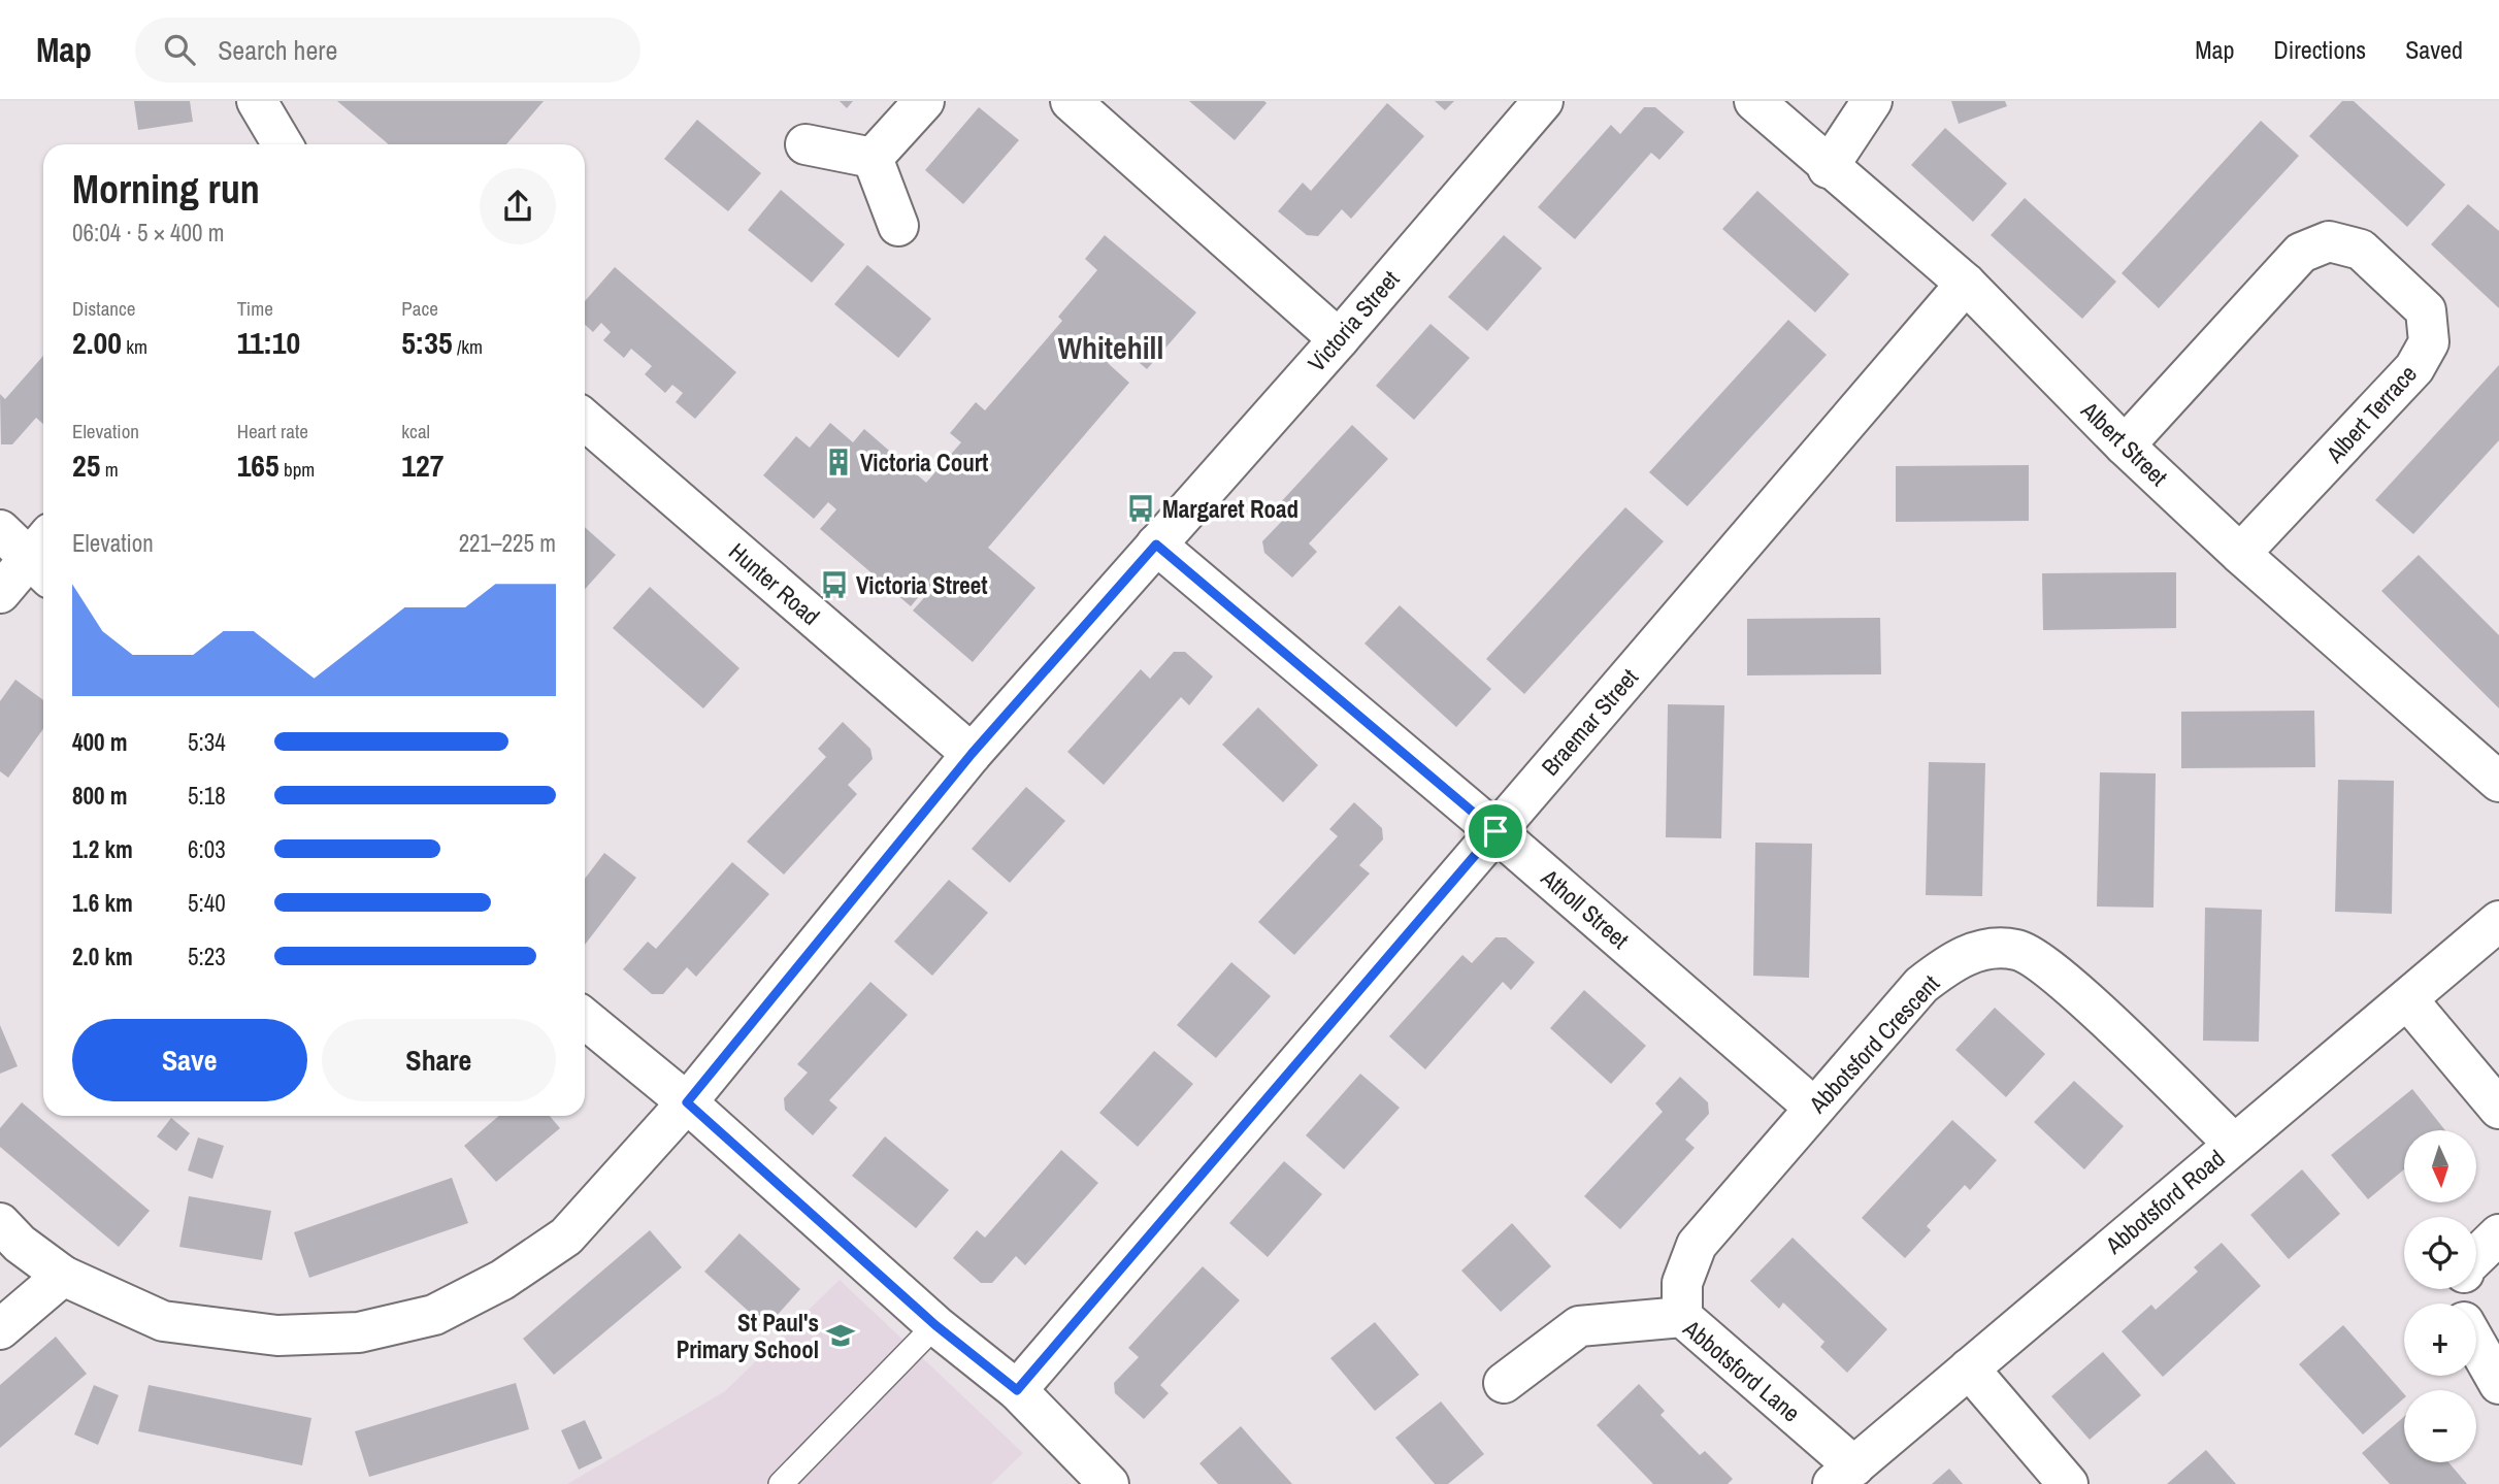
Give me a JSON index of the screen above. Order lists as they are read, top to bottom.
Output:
{
  "streets": {
    "street": [
      "Victoria Street",
      "Albert Terrace",
      "Albert Street",
      "Hunter Road",
      "Braemar Street",
      "Atholl Street",
      "Abbotsford Crescent",
      "Abbotsford Road",
      "Abbotsford Lane"
    ]
  },
  "crossings": [
    ["Victoria Street", "Hunter Road"],
    ["Victoria Street", "Atholl Street"],
    ["Albert Terrace", "Albert Street"],
    ["Albert Street", "Braemar Street"],
    ["Braemar Street", "Atholl Street"],
    ["Atholl Street", "Abbotsford Crescent"],
    ["Abbotsford Crescent", "Abbotsford Road"],
    ["Abbotsford Crescent", "Abbotsford Lane"],
    ["Abbotsford Road", "Abbotsford Lane"]
  ],
  "districts": ["Whitehill"],
  "places": {
    "building": ["Victoria Court"],
    "bus stop": ["Margaret Road", "Victoria Street"],
    "school or university": ["St Paul's Primary School"]
  },
  "north": "bottom",
  "page": {
    "header": "Map",
    "search": "Search here",
    "nav": ["Map", "Directions", "Saved"],
    "heading": ["Morning run", "06:04 · 5 × 400 m"],
    "stats": [
      ["Distance", "2.00 km"],
      ["Time", "11:10"],
      ["Pace", "5:35 /km"],
      ["Elevation", "25 m"],
      ["Heart rate", "165 bpm"],
      ["kcal", "127"]
    ],
    "chart": ["Elevation", "221–225 m"],
    "list": [
      {
        "name": "400 m",
        "note": "5:34"
      },
      {
        "name": "800 m",
        "note": "5:18"
      },
      {
        "name": "1.2 km",
        "note": "6:03"
      },
      {
        "name": "1.6 km",
        "note": "5:40"
      },
      {
        "name": "2.0 km",
        "note": "5:23"
      }
    ],
    "buttons": ["Save", "Share"],
    "map_buttons": ["+", "−"]
  }
}
